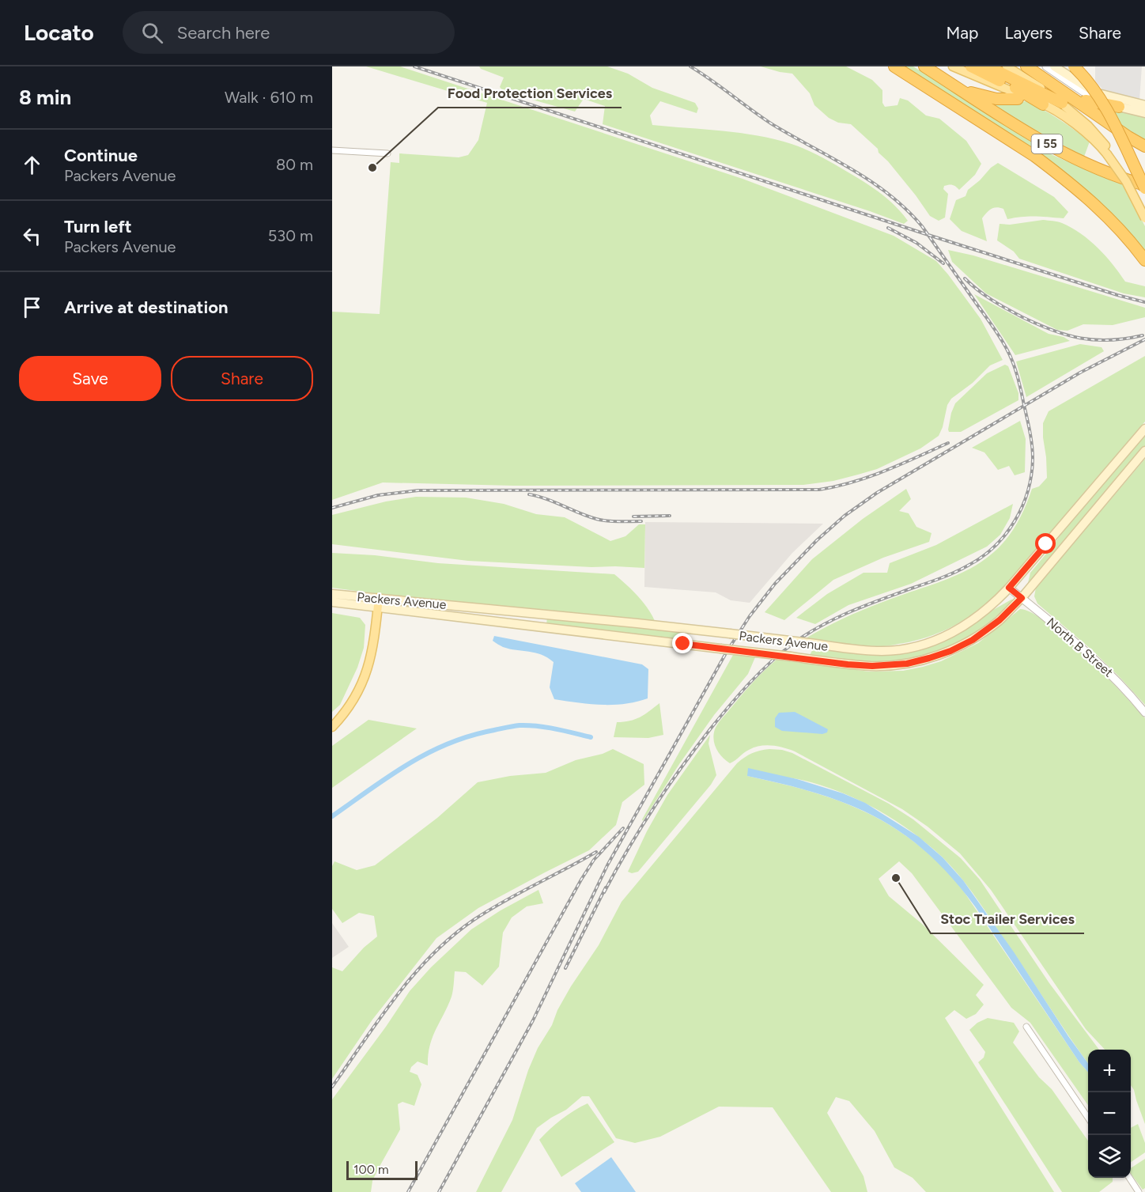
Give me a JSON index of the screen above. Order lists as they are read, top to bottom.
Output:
{
  "streets": {
    "highway": ["I 55"],
    "main road": ["Packers Avenue"],
    "street": ["North B Street"]
  },
  "crossings": [
    ["Packers Avenue", "North B Street"]
  ],
  "places": ["Food Protection Services", "Stoc Trailer Services"],
  "scale_bar": "100 m",
  "page": {
    "header": "Locato",
    "search": "Search here",
    "nav": ["Map", "Layers", "Share"],
    "heading": ["8 min", "Walk · 610 m"],
    "list": [
      ["Continue", "Packers Avenue", "80 m"],
      ["Turn left", "Packers Avenue", "530 m"],
      "Arrive at destination"
    ],
    "buttons": ["Save", "Share"],
    "map_buttons": ["+", "−"],
    "scale": "100 m"
  }
}
